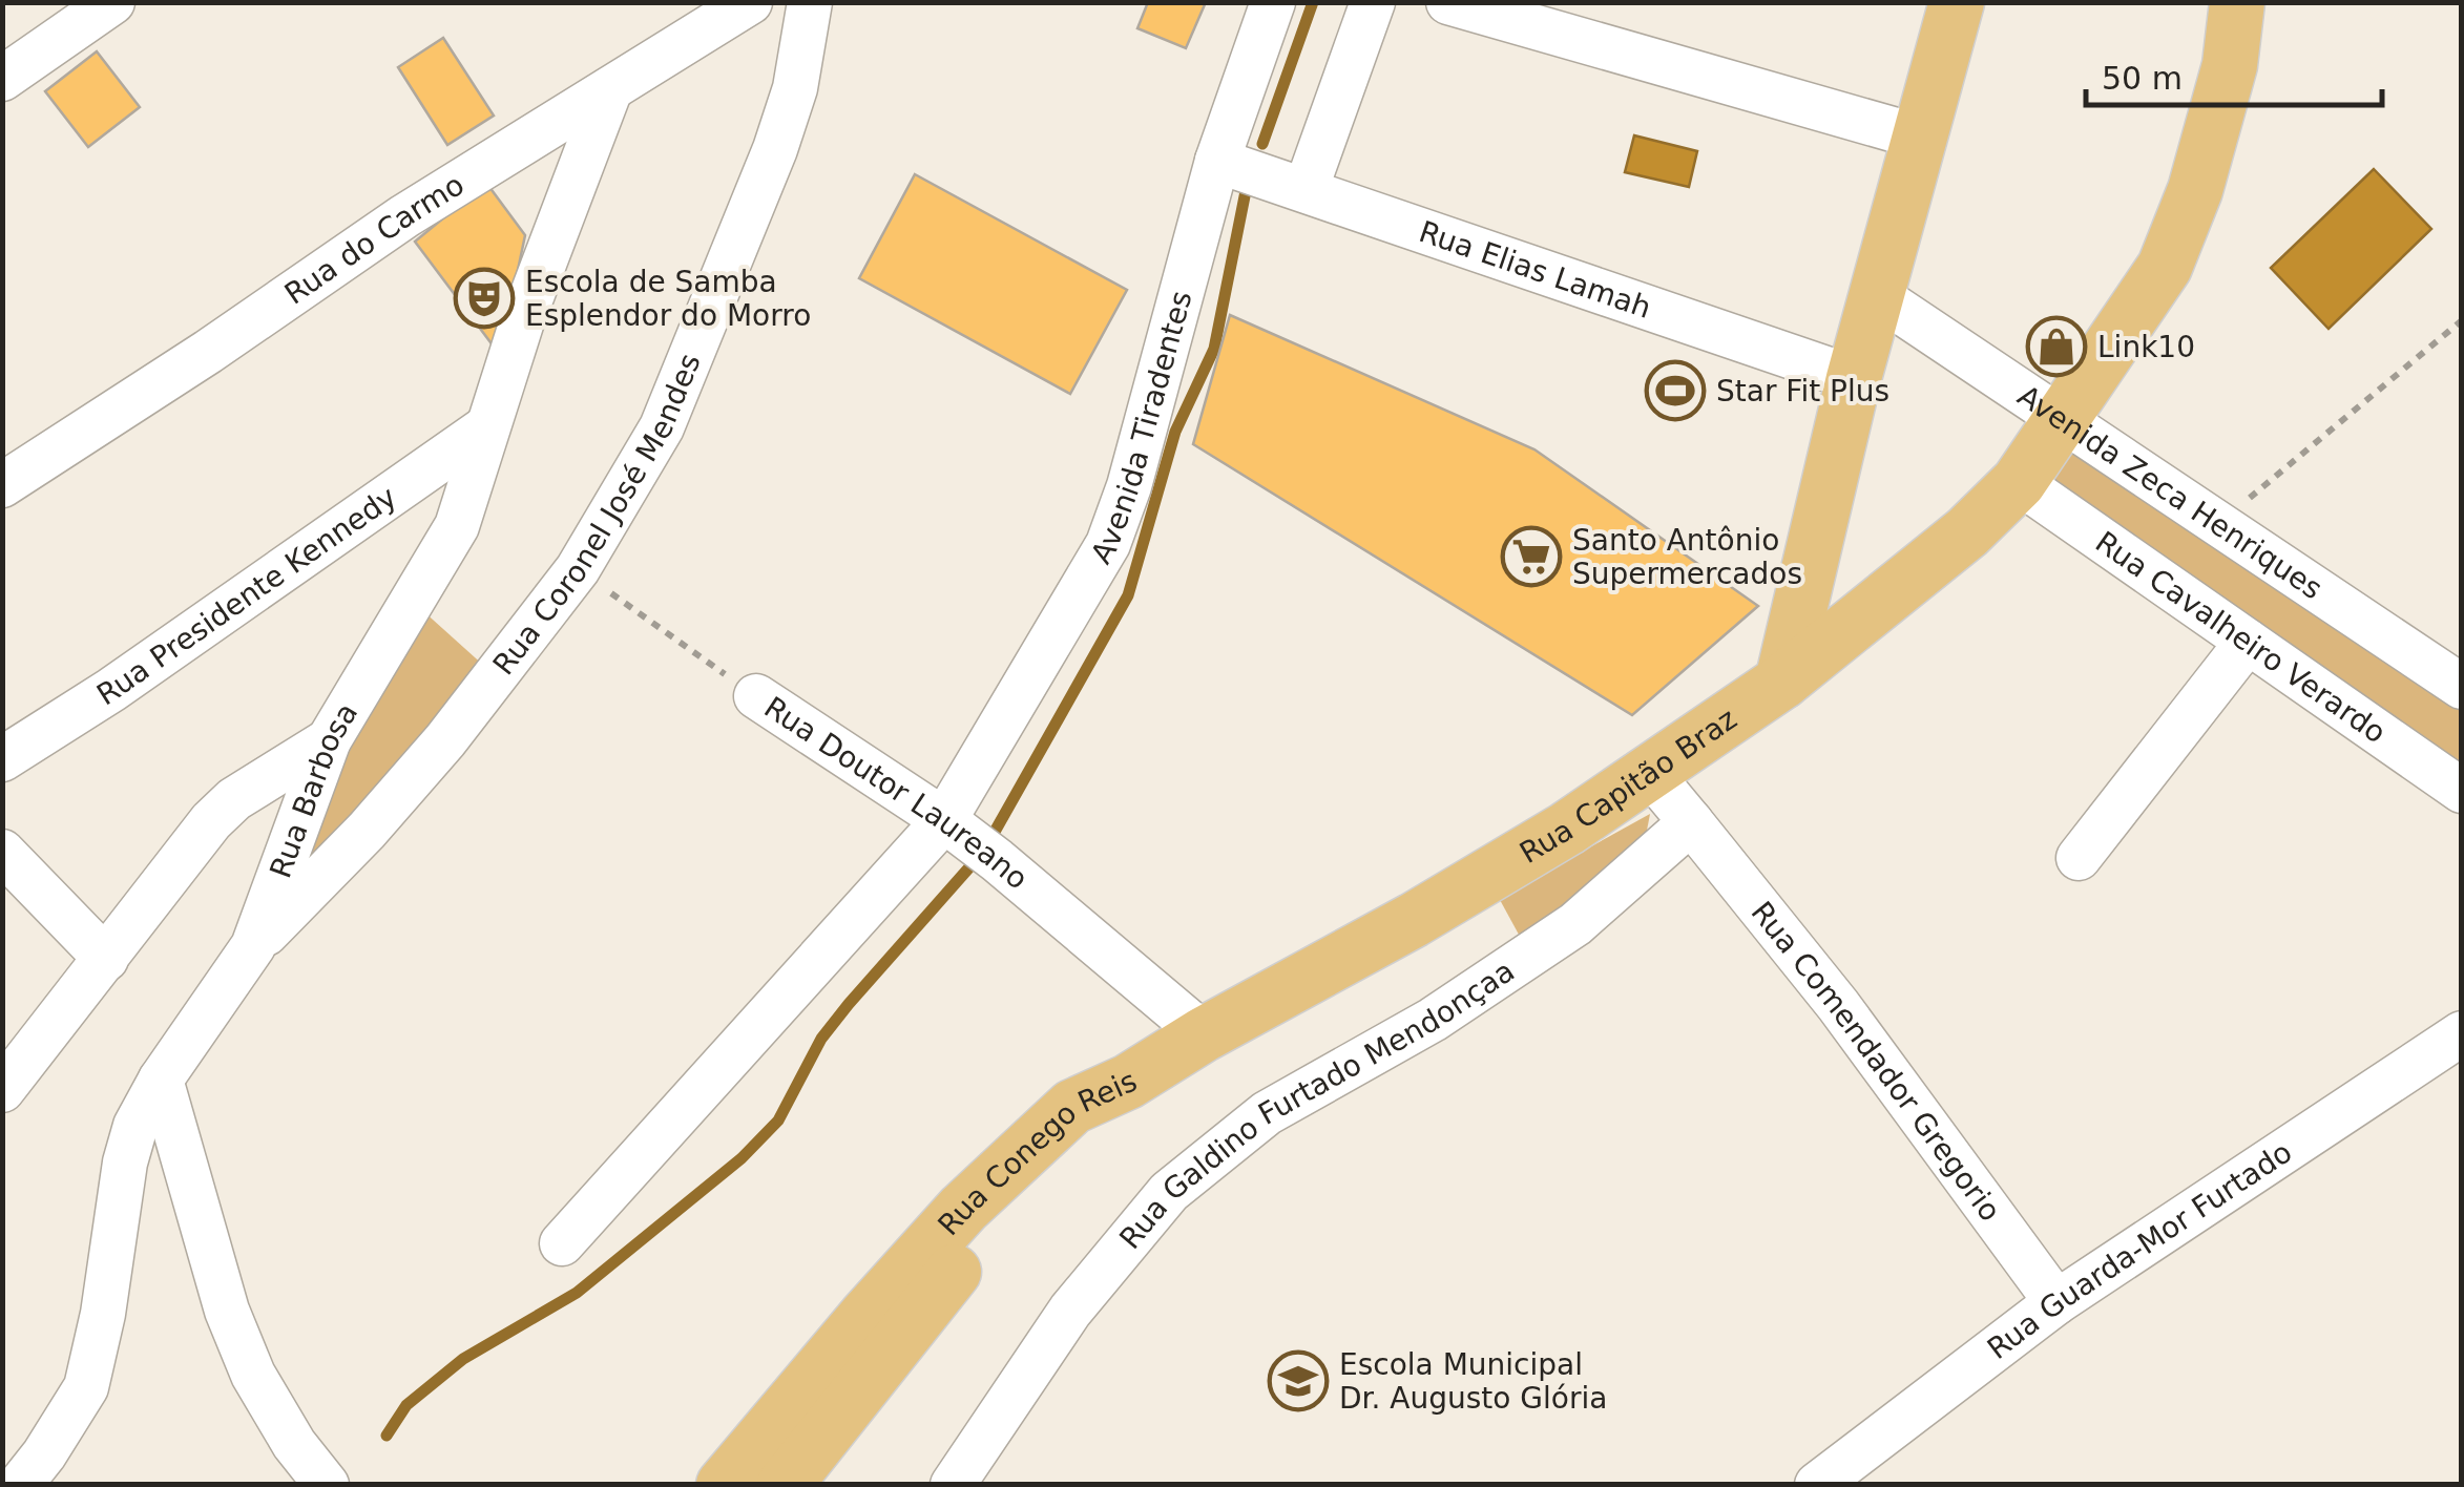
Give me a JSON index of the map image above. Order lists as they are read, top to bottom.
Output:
{
  "streets": {
    "main road": ["Rua Capitão Braz", "Rua Conego Reis"],
    "street": [
      "Rua do Carmo",
      "Rua Elias Lamah",
      "Avenida Tiradentes",
      "Avenida Zeca Henriques",
      "Rua Coronel José Mendes",
      "Rua Presidente Kennedy",
      "Rua Cavalheiro Verardo",
      "Rua Barbosa",
      "Rua Doutor Laureano",
      "Rua Comendador Gregorio",
      "Rua Galdino Furtado Mendonçaa",
      "Rua Guarda-Mor Furtado"
    ]
  },
  "crossings": [
    ["Rua do Carmo", "Rua Barbosa"],
    ["Rua Elias Lamah", "Avenida Tiradentes"],
    ["Avenida Tiradentes", "Rua Doutor Laureano"],
    ["Rua Coronel José Mendes", "Rua Barbosa"],
    ["Rua Coronel José Mendes", "Rua Doutor Laureano"],
    ["Rua Presidente Kennedy", "Rua Barbosa"],
    ["Rua Capitão Braz", "Rua Doutor Laureano"],
    ["Rua Capitão Braz", "Rua Conego Reis"],
    ["Rua Comendador Gregorio", "Rua Galdino Furtado Mendonçaa"],
    ["Rua Comendador Gregorio", "Rua Guarda-Mor Furtado"]
  ],
  "places": {
    "theatre": ["Escola de Samba Esplendor do Morro"],
    "shop": ["Link10"],
    "sports": ["Star Fit Plus"],
    "supermarket": ["Santo Antônio Supermercados"],
    "school or university": ["Escola Municipal Dr. Augusto Glória"]
  },
  "scale_bar": "50 m"
}
